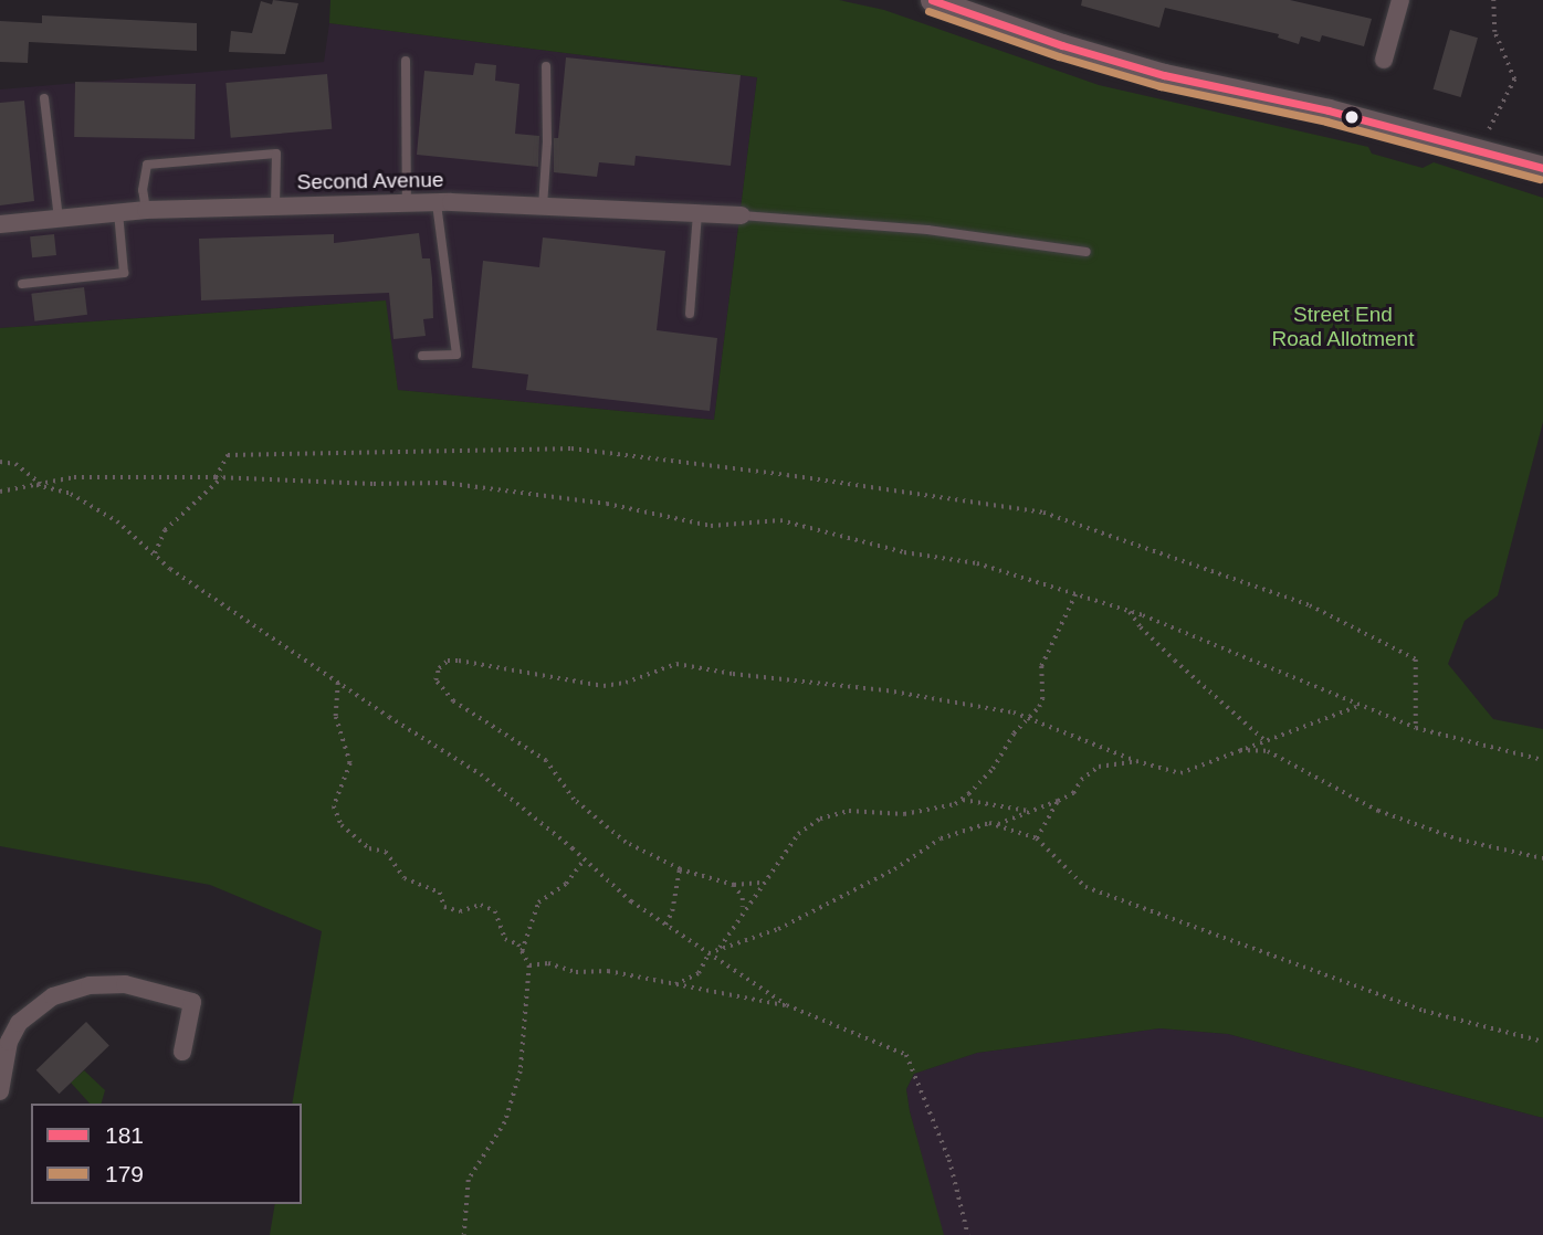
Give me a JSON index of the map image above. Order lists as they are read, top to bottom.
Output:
{
  "streets": {
    "street": ["Second Avenue"]
  },
  "parks": ["Street End Road Allotment"],
  "lines": ["transit line 181", "transit line 179"],
  "legend": ["181", "179"]
}
